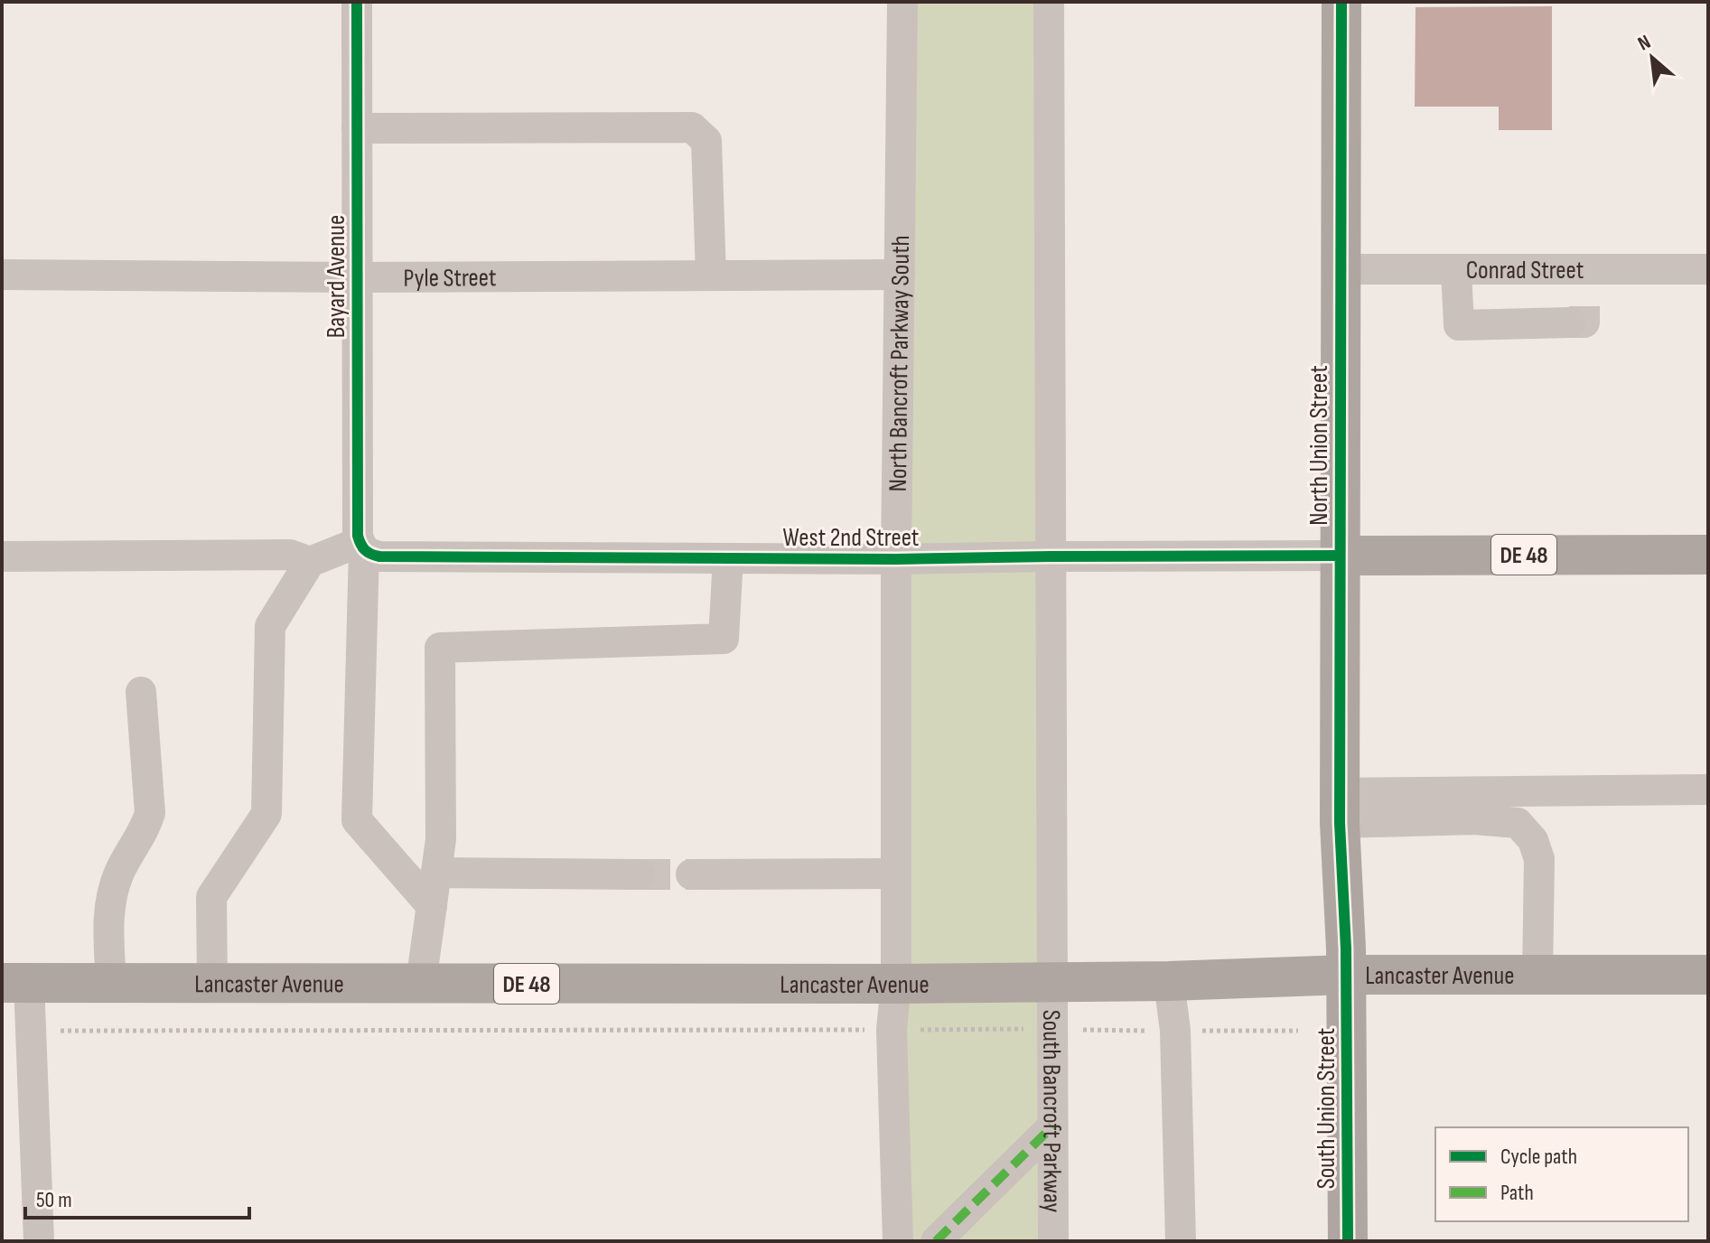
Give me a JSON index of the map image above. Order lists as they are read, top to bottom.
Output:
{
  "streets": {
    "main road": [
      "North Union Street",
      "West 2nd Street",
      "DE 48",
      "Lancaster Avenue",
      "South Union Street"
    ],
    "street": [
      "Conrad Street",
      "Bayard Avenue",
      "Pyle Street",
      "North Bancroft Parkway South",
      "South Bancroft Parkway"
    ]
  },
  "crossings": [
    ["Conrad Street", "North Union Street"],
    ["Bayard Avenue", "Pyle Street"],
    ["Bayard Avenue", "West 2nd Street"],
    ["Pyle Street", "North Bancroft Parkway South"],
    ["North Bancroft Parkway South", "West 2nd Street"],
    ["North Bancroft Parkway South", "Lancaster Avenue"],
    ["North Union Street", "West 2nd Street"],
    ["North Union Street", "Lancaster Avenue"],
    ["North Union Street", "South Union Street"],
    ["Lancaster Avenue", "South Union Street"],
    ["Lancaster Avenue", "South Bancroft Parkway"]
  ],
  "legend": ["Cycle path", "Path"],
  "scale_bar": "50 m",
  "north": "top left"
}
